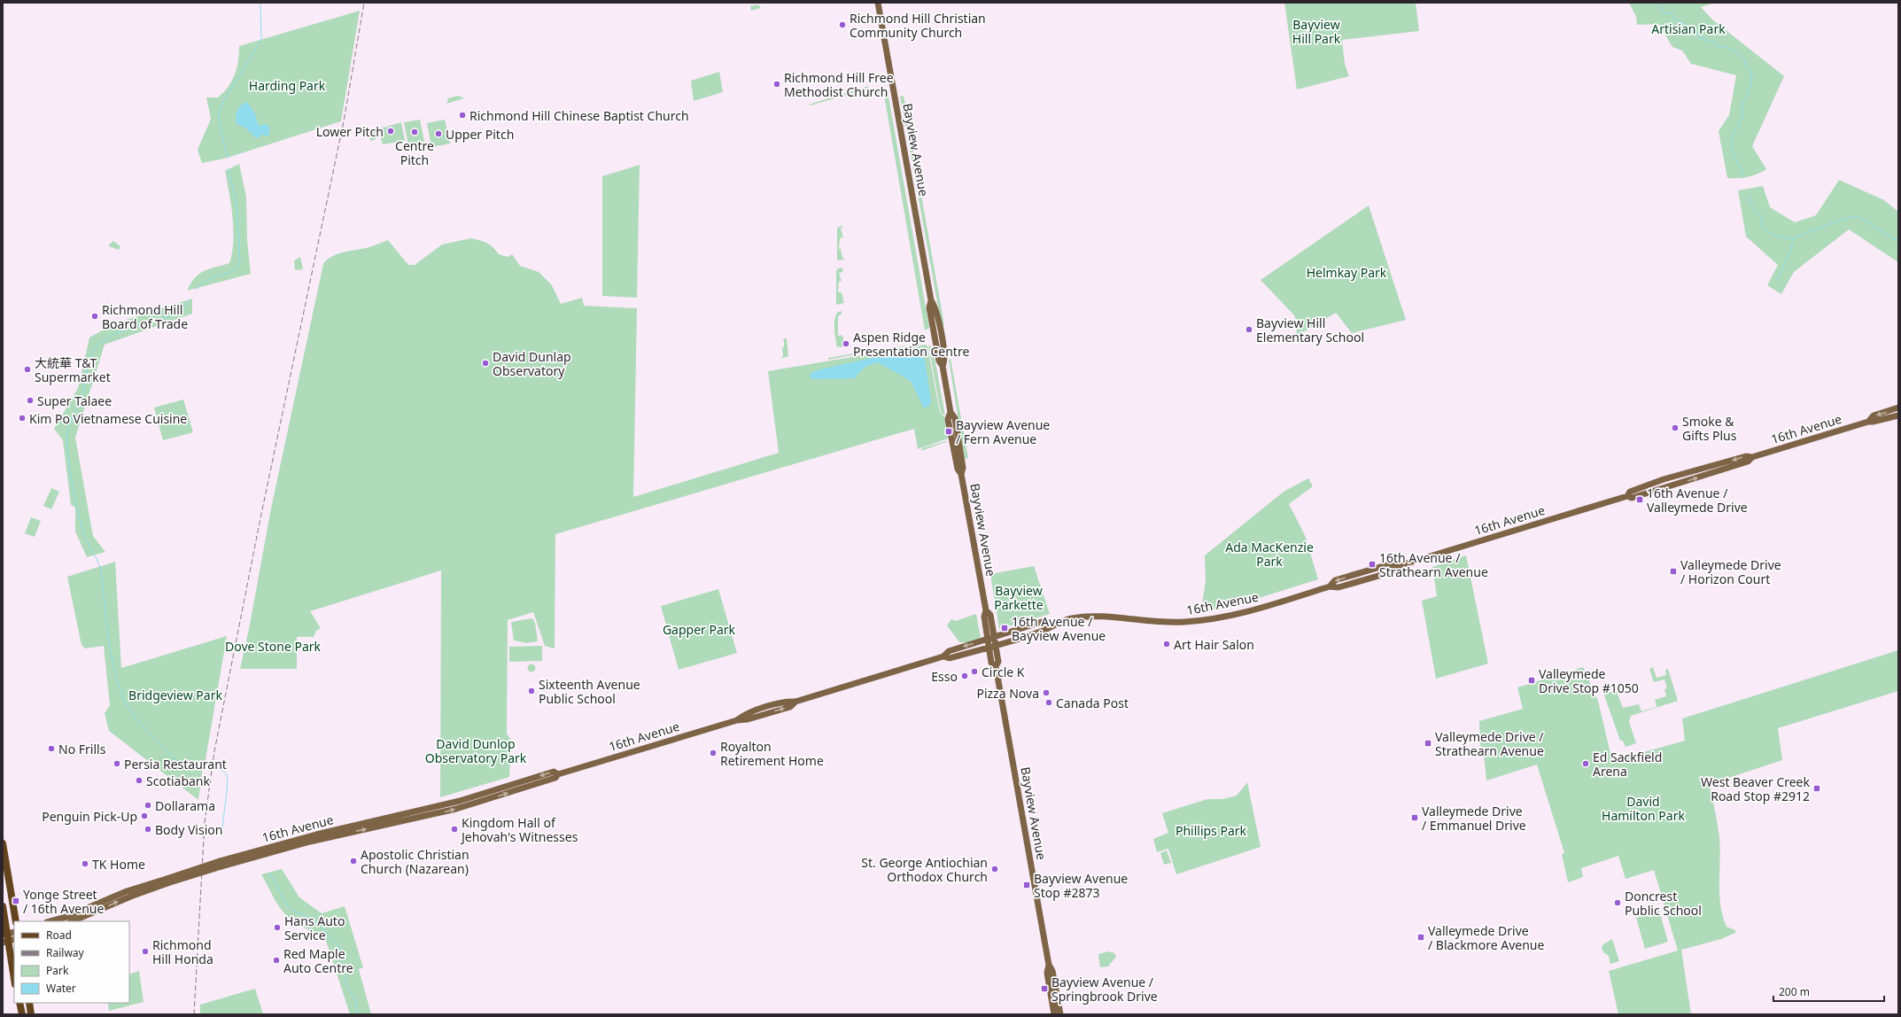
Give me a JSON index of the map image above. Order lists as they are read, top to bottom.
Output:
{
  "streets": {
    "main road": ["Bayview Avenue", "16th Avenue"]
  },
  "crossings": [
    ["Bayview Avenue", "16th Avenue"]
  ],
  "parks": [
    "Bayview Hill Park",
    "Artisian Park",
    "Harding Park",
    "Helmkay Park",
    "Ada MacKenzie Park",
    "Bayview Parkette",
    "Gapper Park",
    "Dove Stone Park",
    "Bridgeview Park",
    "David Dunlop Observatory Park",
    "David Hamilton Park",
    "Phillips Park"
  ],
  "places": {
    "other": [
      "Richmond Hill Christian Community Church",
      "Richmond Hill Free Methodist Church",
      "Richmond Hill Chinese Baptist Church",
      "Lower Pitch",
      "Centre Pitch",
      "Upper Pitch",
      "Richmond Hill Board of Trade",
      "Bayview Hill Elementary School",
      "Aspen Ridge Presentation Centre",
      "David Dunlap Observatory",
      "大統華 T&T Supermarket",
      "Super Talaee",
      "Kim Po Vietnamese Cuisine",
      "Smoke & Gifts Plus",
      "Art Hair Salon",
      "Circle K",
      "Esso",
      "Sixteenth Avenue Public School",
      "Pizza Nova",
      "Canada Post",
      "No Frills",
      "Royalton Retirement Home",
      "Persia Restaurant",
      "Ed Sackfield Arena",
      "Scotiabank",
      "Dollarama",
      "Penguin Pick-Up",
      "Body Vision",
      "Kingdom Hall of Jehovah's Witnesses",
      "Apostolic Christian Church (Nazarean)",
      "TK Home",
      "St. George Antiochian Orthodox Church",
      "Doncrest Public School",
      "Hans Auto Service",
      "Richmond Hill Honda",
      "Red Maple Auto Centre"
    ],
    "transit": [
      "Bayview Avenue / Fern Avenue",
      "16th Avenue / Valleymede Drive",
      "16th Avenue / Strathearn Avenue",
      "Valleymede Drive / Horizon Court",
      "16th Avenue / Bayview Avenue",
      "Valleymede Drive Stop #1050",
      "Valleymede Drive / Strathearn Avenue",
      "West Beaver Creek Road Stop #2912",
      "Valleymede Drive / Emmanuel Drive",
      "Bayview Avenue Stop #2873",
      "Yonge Street / 16th Avenue",
      "Valleymede Drive / Blackmore Avenue",
      "Bayview Avenue / Springbrook Drive"
    ]
  },
  "legend": [
    "Road",
    "Railway",
    "Park",
    "Water"
  ],
  "scale_bar": "200 m"
}
